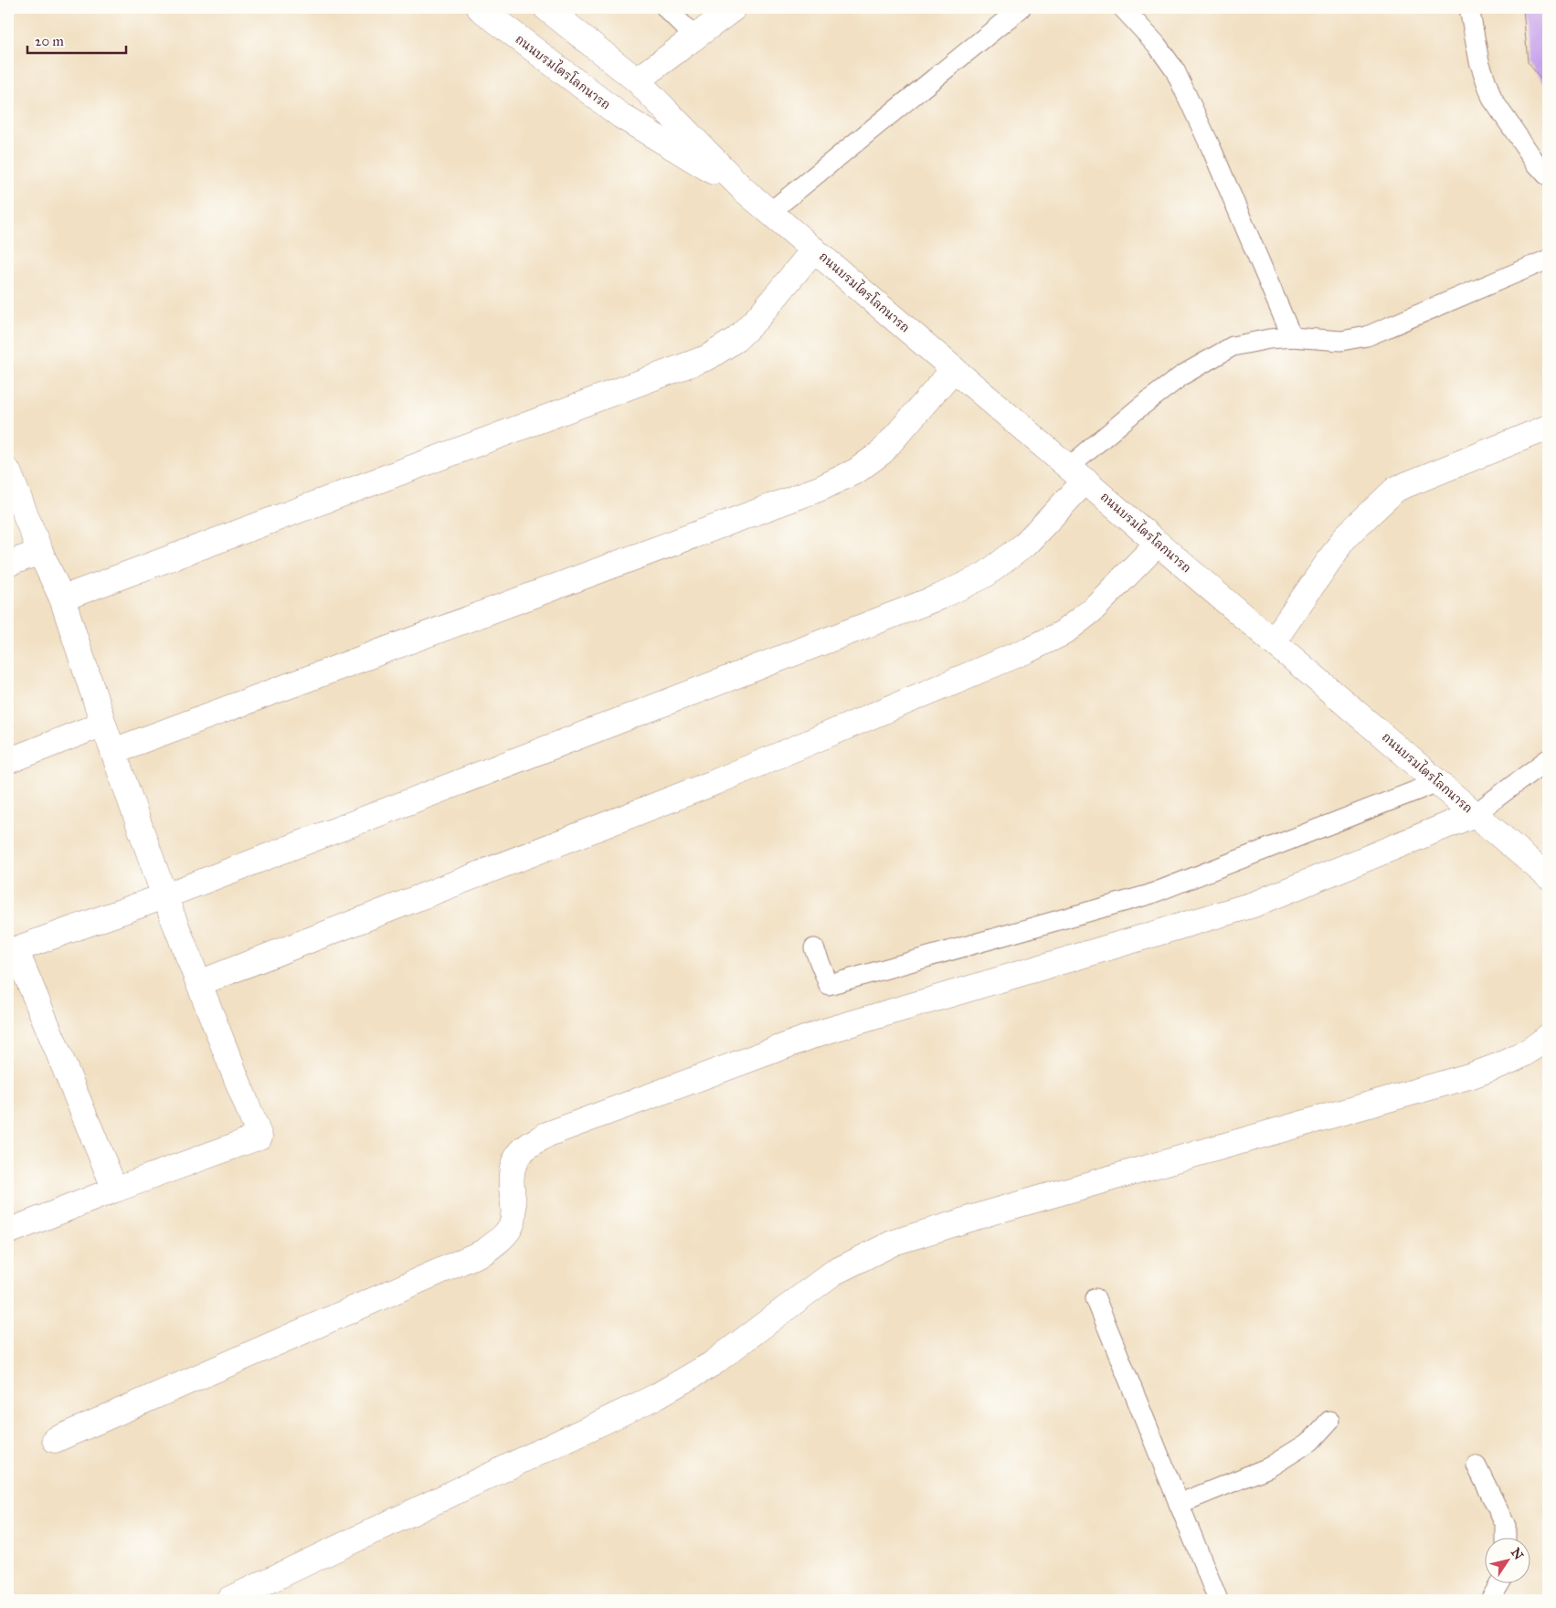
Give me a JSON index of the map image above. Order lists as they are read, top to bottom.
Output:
{
  "streets": {
    "street": ["ถนนบรมไตรโลกนารถ"]
  },
  "scale_bar": "20 m",
  "north": "top right"
}
